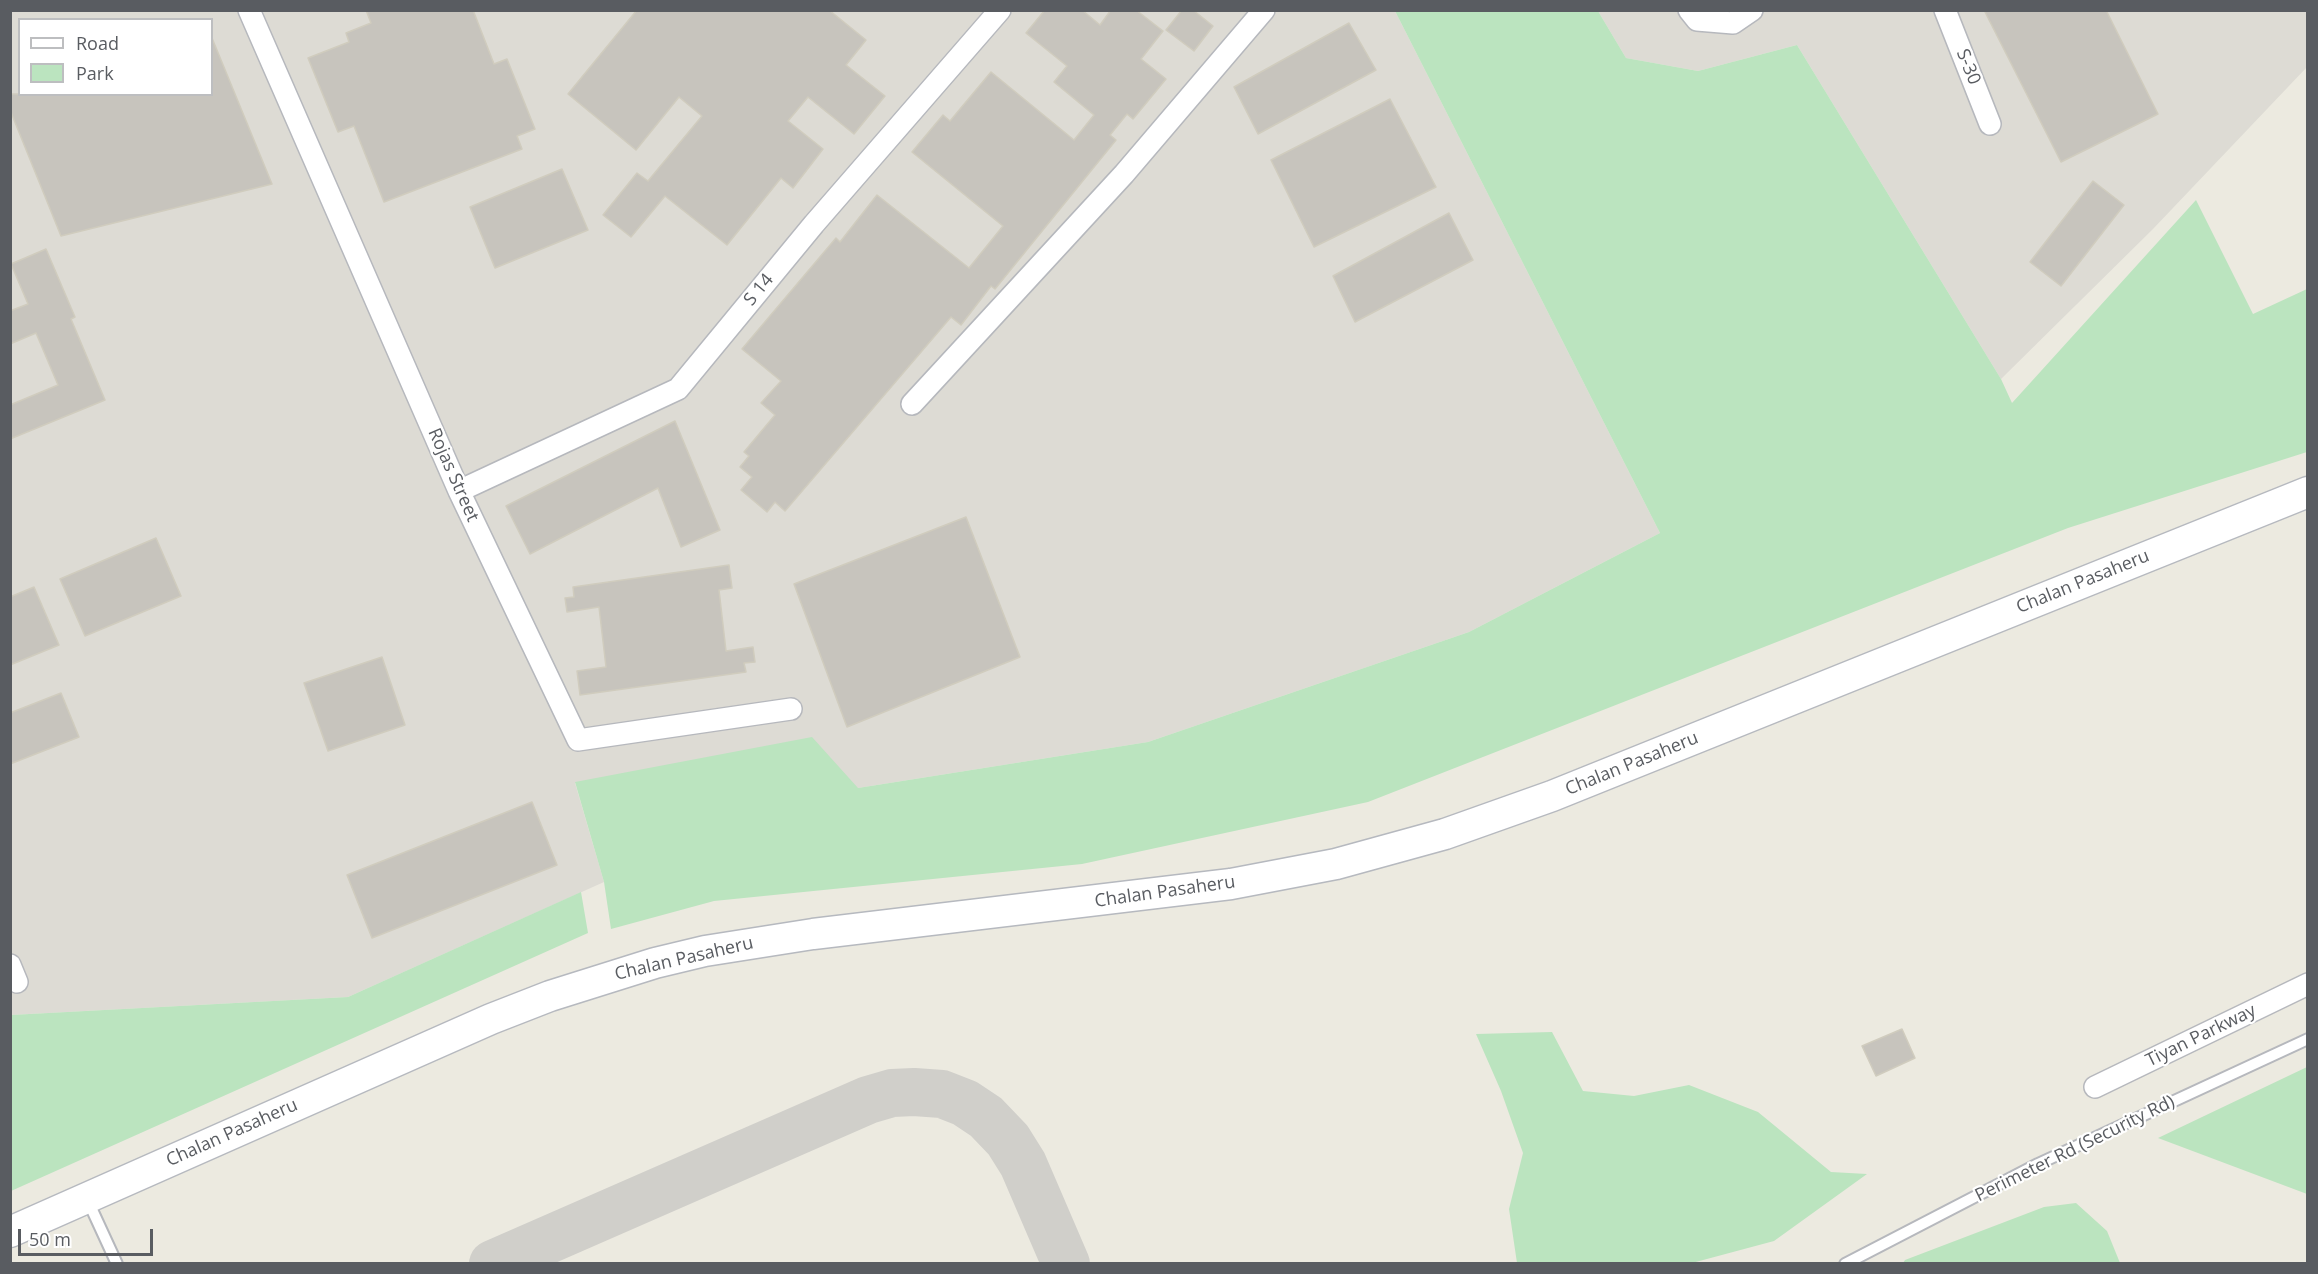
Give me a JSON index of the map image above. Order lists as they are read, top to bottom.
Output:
{
  "streets": {
    "main road": ["Chalan Pasaheru"],
    "street": [
      "S-30",
      "S 14",
      "Rojas Street",
      "Tiyan Parkway"
    ],
    "lane": ["Perimeter Rd (Security Rd)"]
  },
  "crossings": [
    ["S 14", "Rojas Street"]
  ],
  "legend": ["Road", "Park"],
  "scale_bar": "50 m"
}
